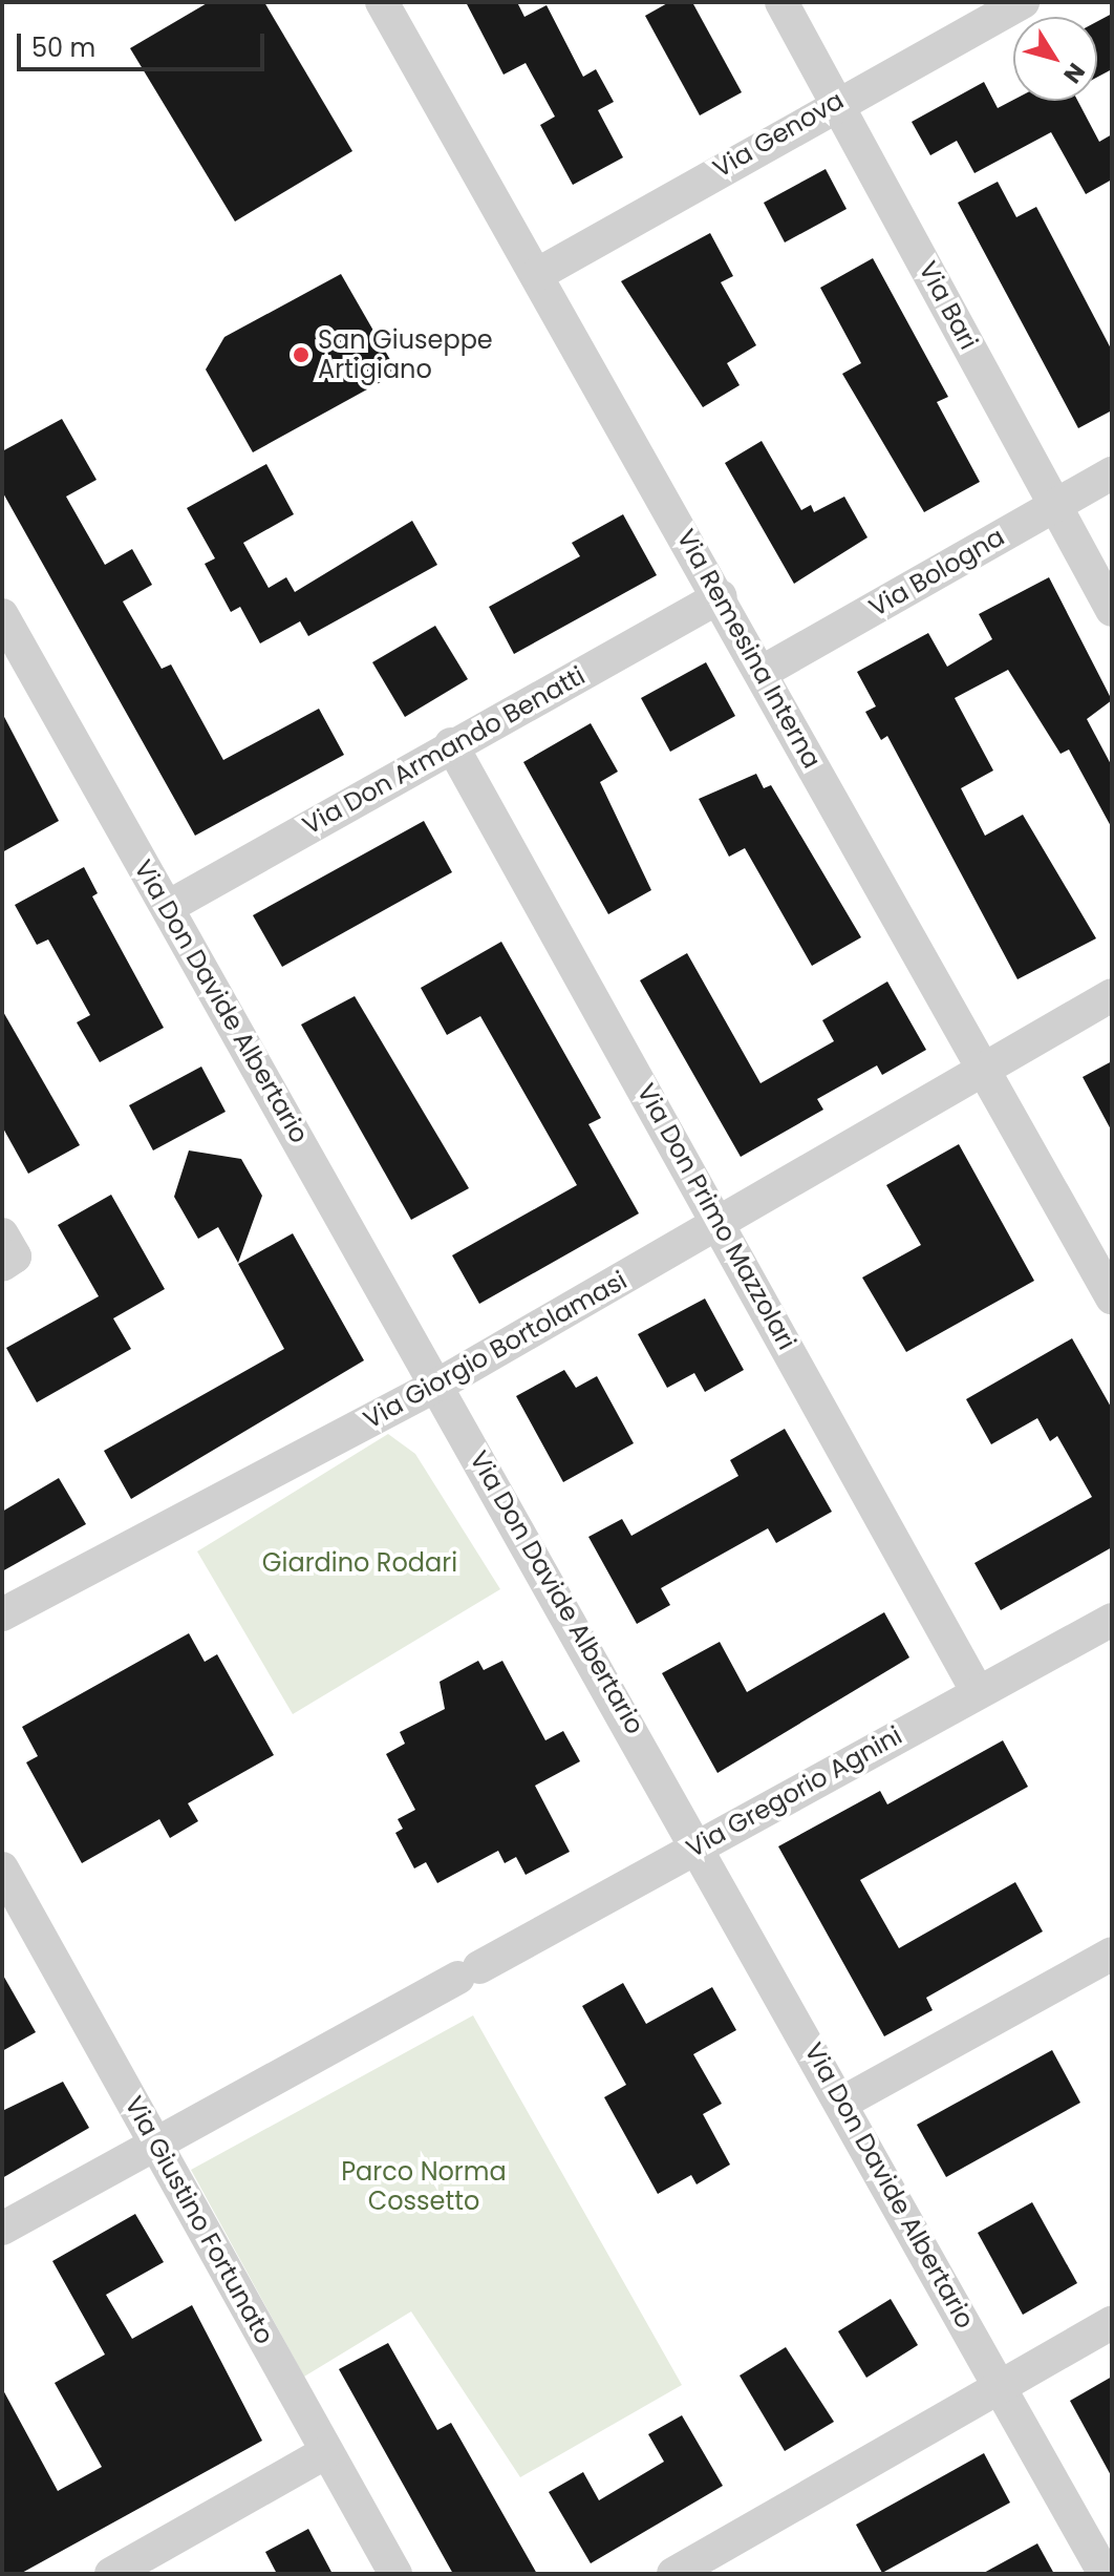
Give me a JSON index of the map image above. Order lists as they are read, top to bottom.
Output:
{
  "streets": {
    "street": [
      "Via Genova",
      "Via Bari",
      "Via Bologna",
      "Via Remesina Interna",
      "Via Don Armando Benatti",
      "Via Don Davide Albertario",
      "Via Don Primo Mazzolari",
      "Via Giorgio Bortolamasi",
      "Via Gregorio Agnini",
      "Via Giustino Fortunato"
    ]
  },
  "crossings": [
    ["Via Genova", "Via Bari"],
    ["Via Genova", "Via Remesina Interna"],
    ["Via Bari", "Via Bologna"],
    ["Via Bologna", "Via Remesina Interna"],
    ["Via Remesina Interna", "Via Don Armando Benatti"],
    ["Via Remesina Interna", "Via Giorgio Bortolamasi"],
    ["Via Don Armando Benatti", "Via Don Davide Albertario"],
    ["Via Don Armando Benatti", "Via Don Primo Mazzolari"],
    ["Via Don Davide Albertario", "Via Giorgio Bortolamasi"],
    ["Via Don Davide Albertario", "Via Gregorio Agnini"],
    ["Via Don Primo Mazzolari", "Via Giorgio Bortolamasi"],
    ["Via Don Primo Mazzolari", "Via Gregorio Agnini"],
    ["Via Gregorio Agnini", "Via Giustino Fortunato"]
  ],
  "parks": ["Giardino Rodari", "Parco Norma Cossetto"],
  "places": ["San Giuseppe Artigiano"],
  "scale_bar": "50 m",
  "north": "bottom right"
}
